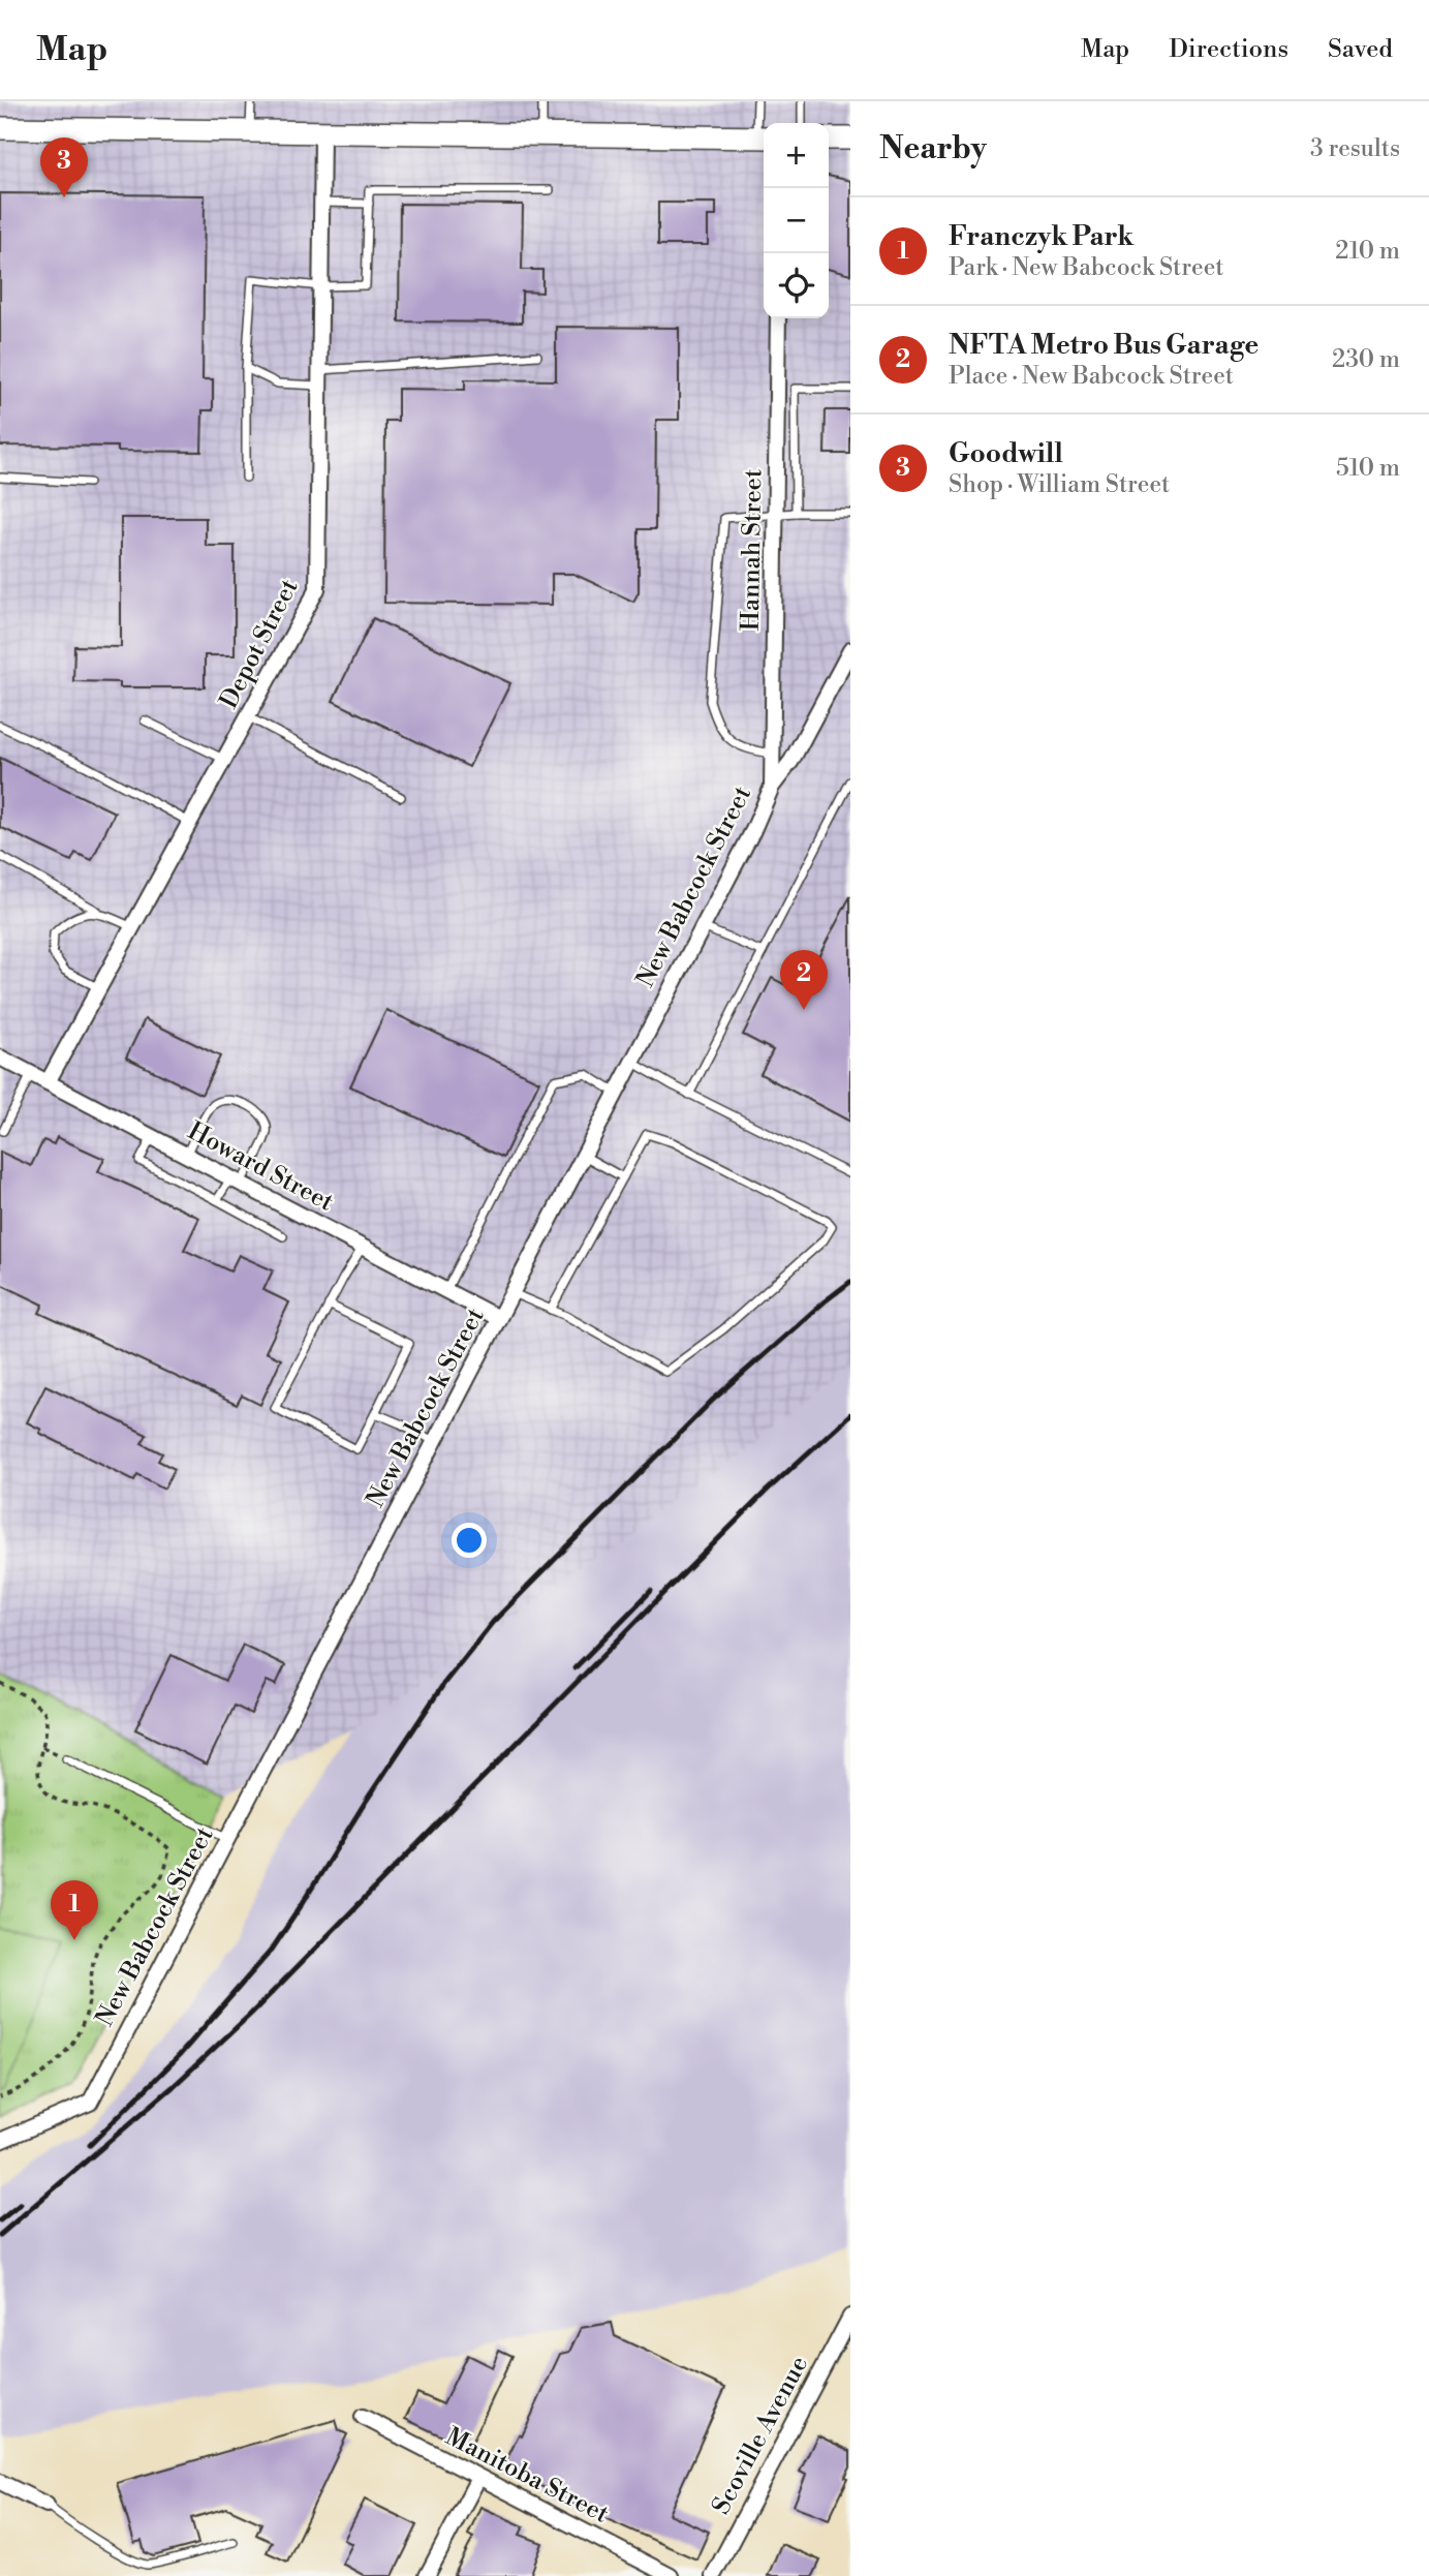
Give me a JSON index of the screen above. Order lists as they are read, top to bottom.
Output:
{
  "streets": {
    "street": [
      "Hannah Street",
      "Depot Street",
      "New Babcock Street",
      "Howard Street",
      "Scoville Avenue",
      "Manitoba Street"
    ]
  },
  "crossings": [
    ["Hannah Street", "New Babcock Street"],
    ["Depot Street", "Howard Street"],
    ["New Babcock Street", "Howard Street"]
  ],
  "page": {
    "header": "Map",
    "nav": ["Map", "Directions", "Saved"],
    "heading": ["Nearby", "3 results"],
    "map_buttons": ["+", "−"],
    "pins": ["3", "2", "1"],
    "list": [
      {
        "mark": "1",
        "name": "Franczyk Park",
        "note": "Park · New Babcock Street",
        "value": "210 m"
      },
      {
        "mark": "2",
        "name": "NFTA Metro Bus Garage",
        "note": "Place · New Babcock Street",
        "value": "230 m"
      },
      {
        "mark": "3",
        "name": "Goodwill",
        "note": "Shop · William Street",
        "value": "510 m"
      }
    ]
  }
}
